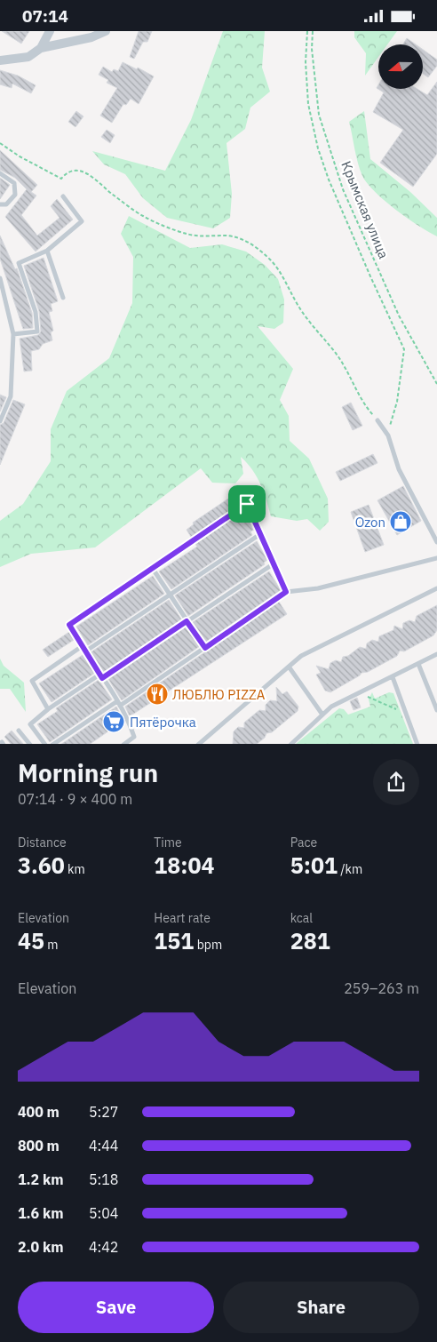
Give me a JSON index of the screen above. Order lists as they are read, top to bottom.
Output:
{
  "streets": {
    "path": ["Крымская улица"]
  },
  "places": {
    "shop": ["Ozon"],
    "restaurant": ["ЛЮБЛЮ PIZZA"],
    "supermarket": ["Пятёрочка"]
  },
  "north": "left",
  "page": {
    "status": "07:14",
    "heading": ["Morning run", "07:14 · 9 × 400 m"],
    "stats": [
      ["Distance", "3.60 km"],
      ["Time", "18:04"],
      ["Pace", "5:01 /km"],
      ["Elevation", "45 m"],
      ["Heart rate", "151 bpm"],
      ["kcal", "281"]
    ],
    "chart": ["Elevation", "259–263 m"],
    "list": [
      {
        "name": "400 m",
        "note": "5:27"
      },
      {
        "name": "800 m",
        "note": "4:44"
      },
      {
        "name": "1.2 km",
        "note": "5:18"
      },
      {
        "name": "1.6 km",
        "note": "5:04"
      },
      {
        "name": "2.0 km",
        "note": "4:42"
      }
    ],
    "buttons": ["Save", "Share"]
  }
}
